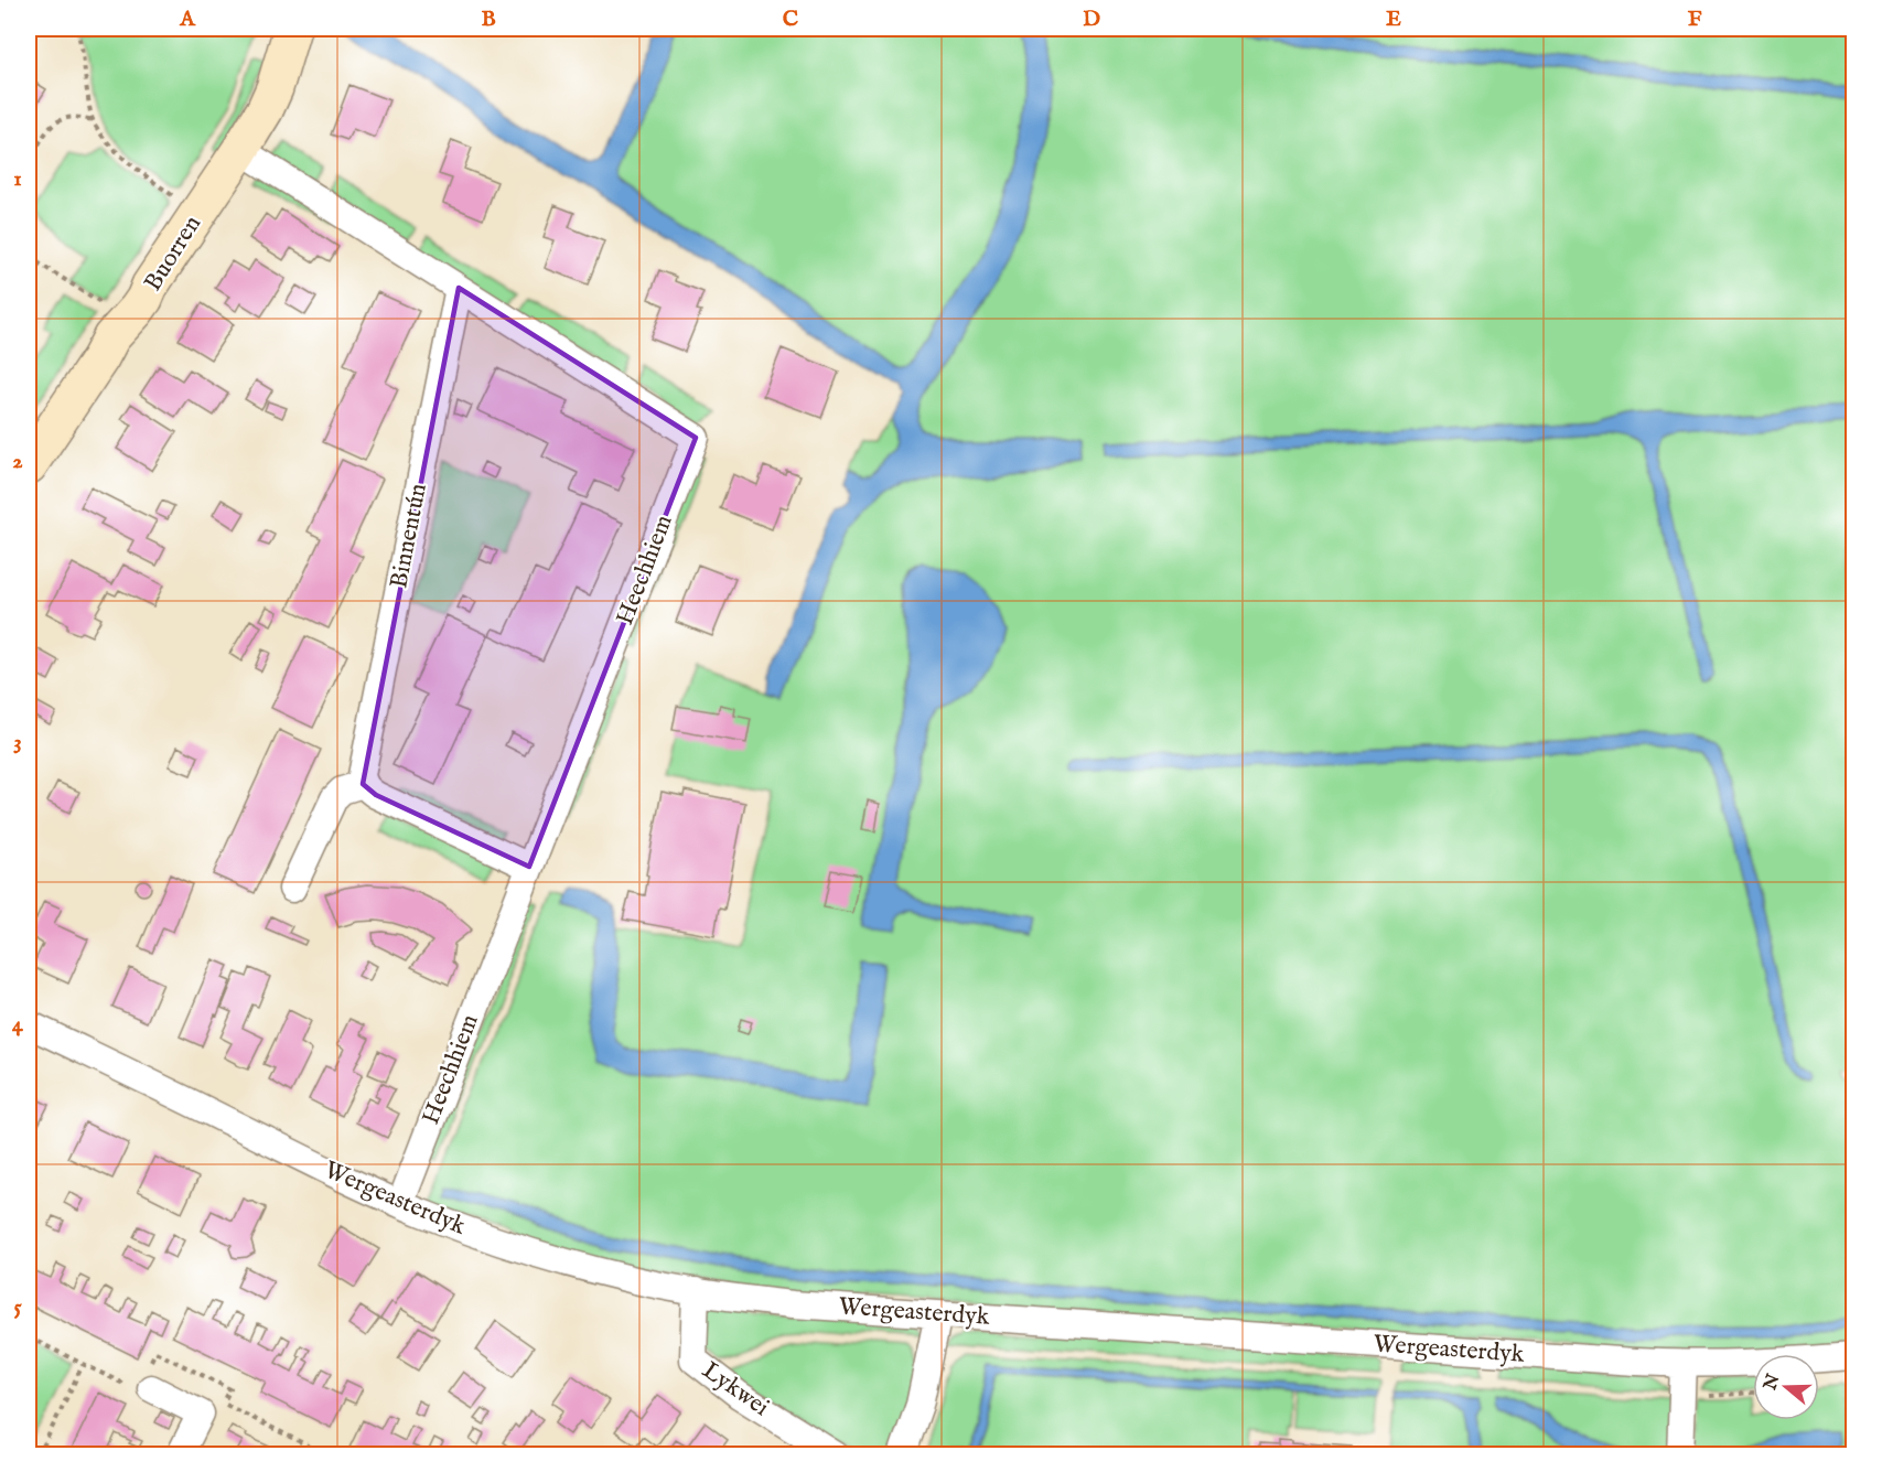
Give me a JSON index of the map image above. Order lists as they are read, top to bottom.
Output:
{
  "streets": {
    "street": [
      "Buorren",
      "Binnentún",
      "Heechhiem",
      "Wergeasterdyk",
      "Lykwei"
    ]
  },
  "crossings": [
    ["Buorren", "Heechhiem"],
    ["Binnentún", "Heechhiem"],
    ["Heechhiem", "Wergeasterdyk"],
    ["Wergeasterdyk", "Lykwei"]
  ],
  "north": "left",
  "grid": {
    "columns": [
      "A",
      "B",
      "C",
      "D",
      "E",
      "F"
    ],
    "rows": [
      "1",
      "2",
      "3",
      "4",
      "5"
    ]
  }
}
